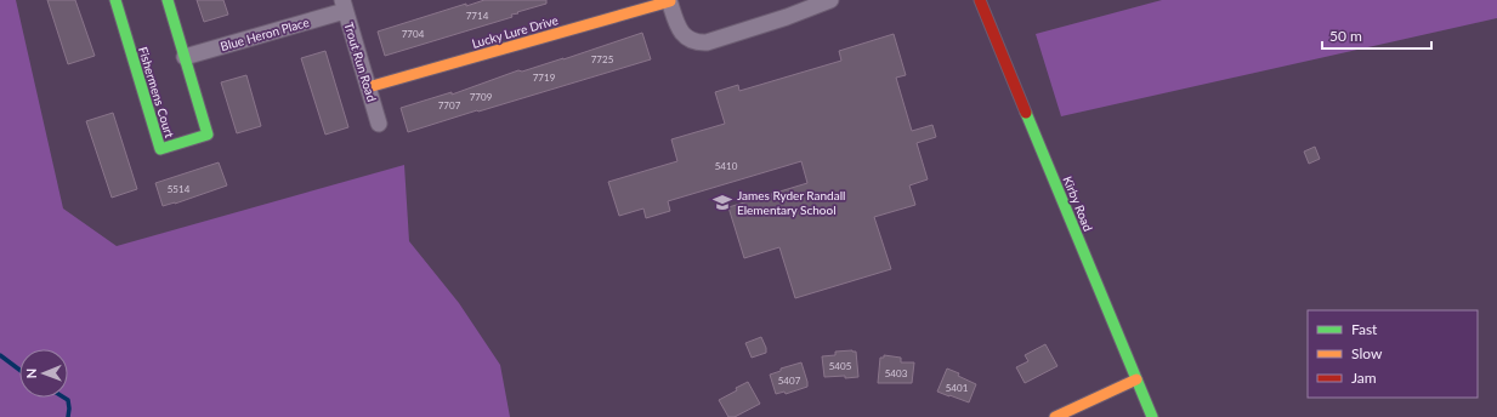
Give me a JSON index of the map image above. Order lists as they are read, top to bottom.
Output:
{
  "streets": {
    "street": [
      "Lucky Lure Drive",
      "Blue Heron Place",
      "Trout Run Road",
      "Fishermens Court",
      "Kirby Road"
    ]
  },
  "crossings": [
    ["Lucky Lure Drive", "Trout Run Road"],
    ["Blue Heron Place", "Trout Run Road"],
    ["Blue Heron Place", "Fishermens Court"]
  ],
  "places": {
    "school or university": ["James Ryder Randall Elementary School"]
  },
  "house_numbers": [
    "7714",
    "7704",
    "7725",
    "7719",
    "7709",
    "7707",
    "5410",
    "5514",
    "5405",
    "5403",
    "5407",
    "5401"
  ],
  "legend": ["Fast", "Slow", "Jam"],
  "scale_bar": "50 m",
  "north": "left"
}
